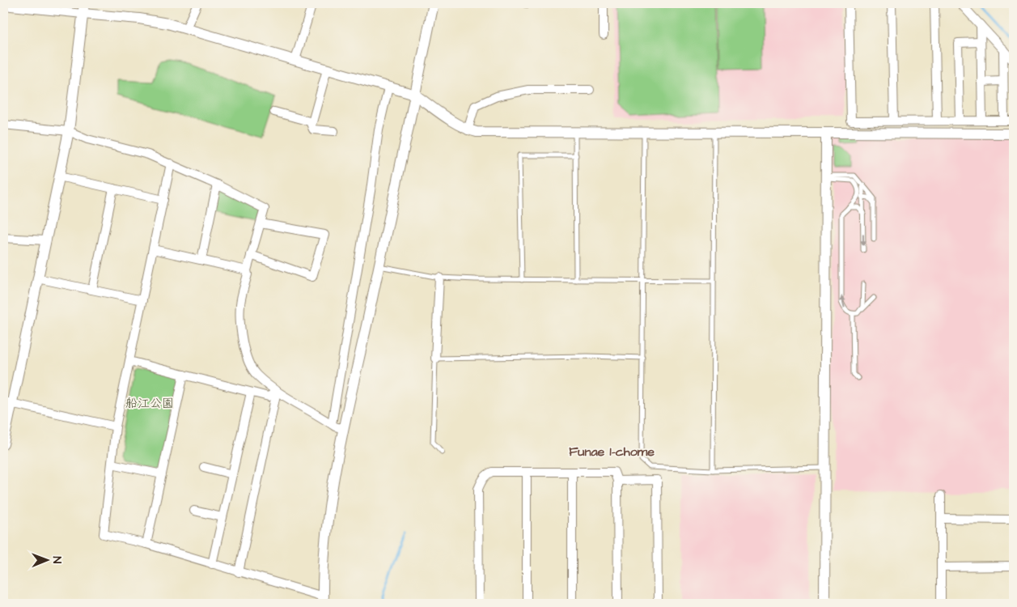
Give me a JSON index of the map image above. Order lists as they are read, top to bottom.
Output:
{
  "districts": ["Funae 1-chome"],
  "parks": ["船江公園"],
  "north": "right"
}
